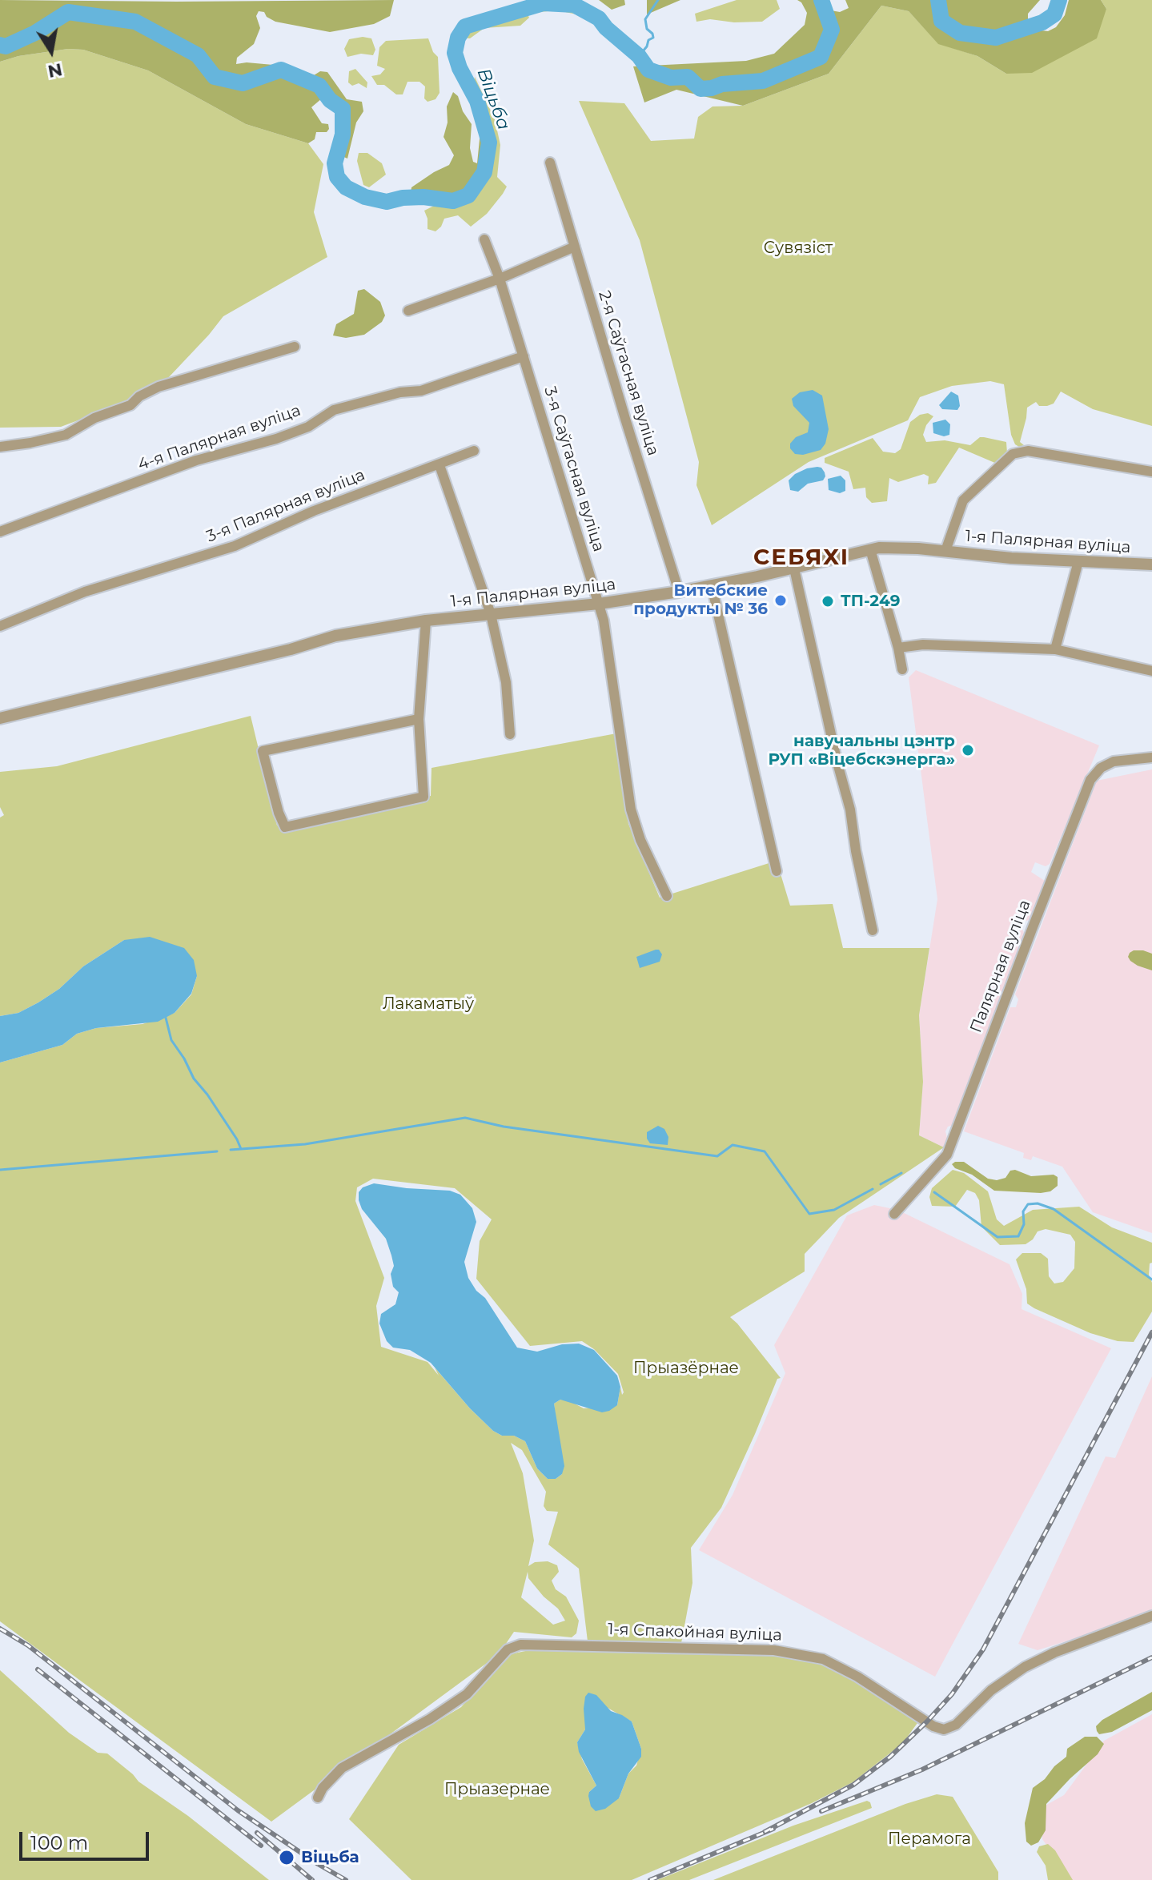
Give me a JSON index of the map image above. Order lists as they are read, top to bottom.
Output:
{
  "streets": {
    "street": [
      "2-я Саўгасная вуліца",
      "4-я Палярная вуліца",
      "3-я Саўгасная вуліца",
      "3-я Палярная вуліца",
      "1-я Палярная вуліца",
      "Палярная вуліца",
      "1-я Спакойная вуліца"
    ]
  },
  "crossings": [
    ["2-я Саўгасная вуліца", "1-я Палярная вуліца"],
    ["4-я Палярная вуліца", "3-я Саўгасная вуліца"],
    ["3-я Саўгасная вуліца", "1-я Палярная вуліца"]
  ],
  "districts": ["СЕБЯХІ"],
  "water": ["Віцьба"],
  "parks": [
    "Сувязіст",
    "Лакаматыў",
    "Прыазёрнае",
    "Прыазернае",
    "Перамога"
  ],
  "places": [
    "Витебские продукты № 36",
    "ТП-249",
    "навучальны цэнтр РУП «Віцебскэнерга»",
    "Віцьба"
  ],
  "scale_bar": "100 m",
  "north": "bottom"
}
